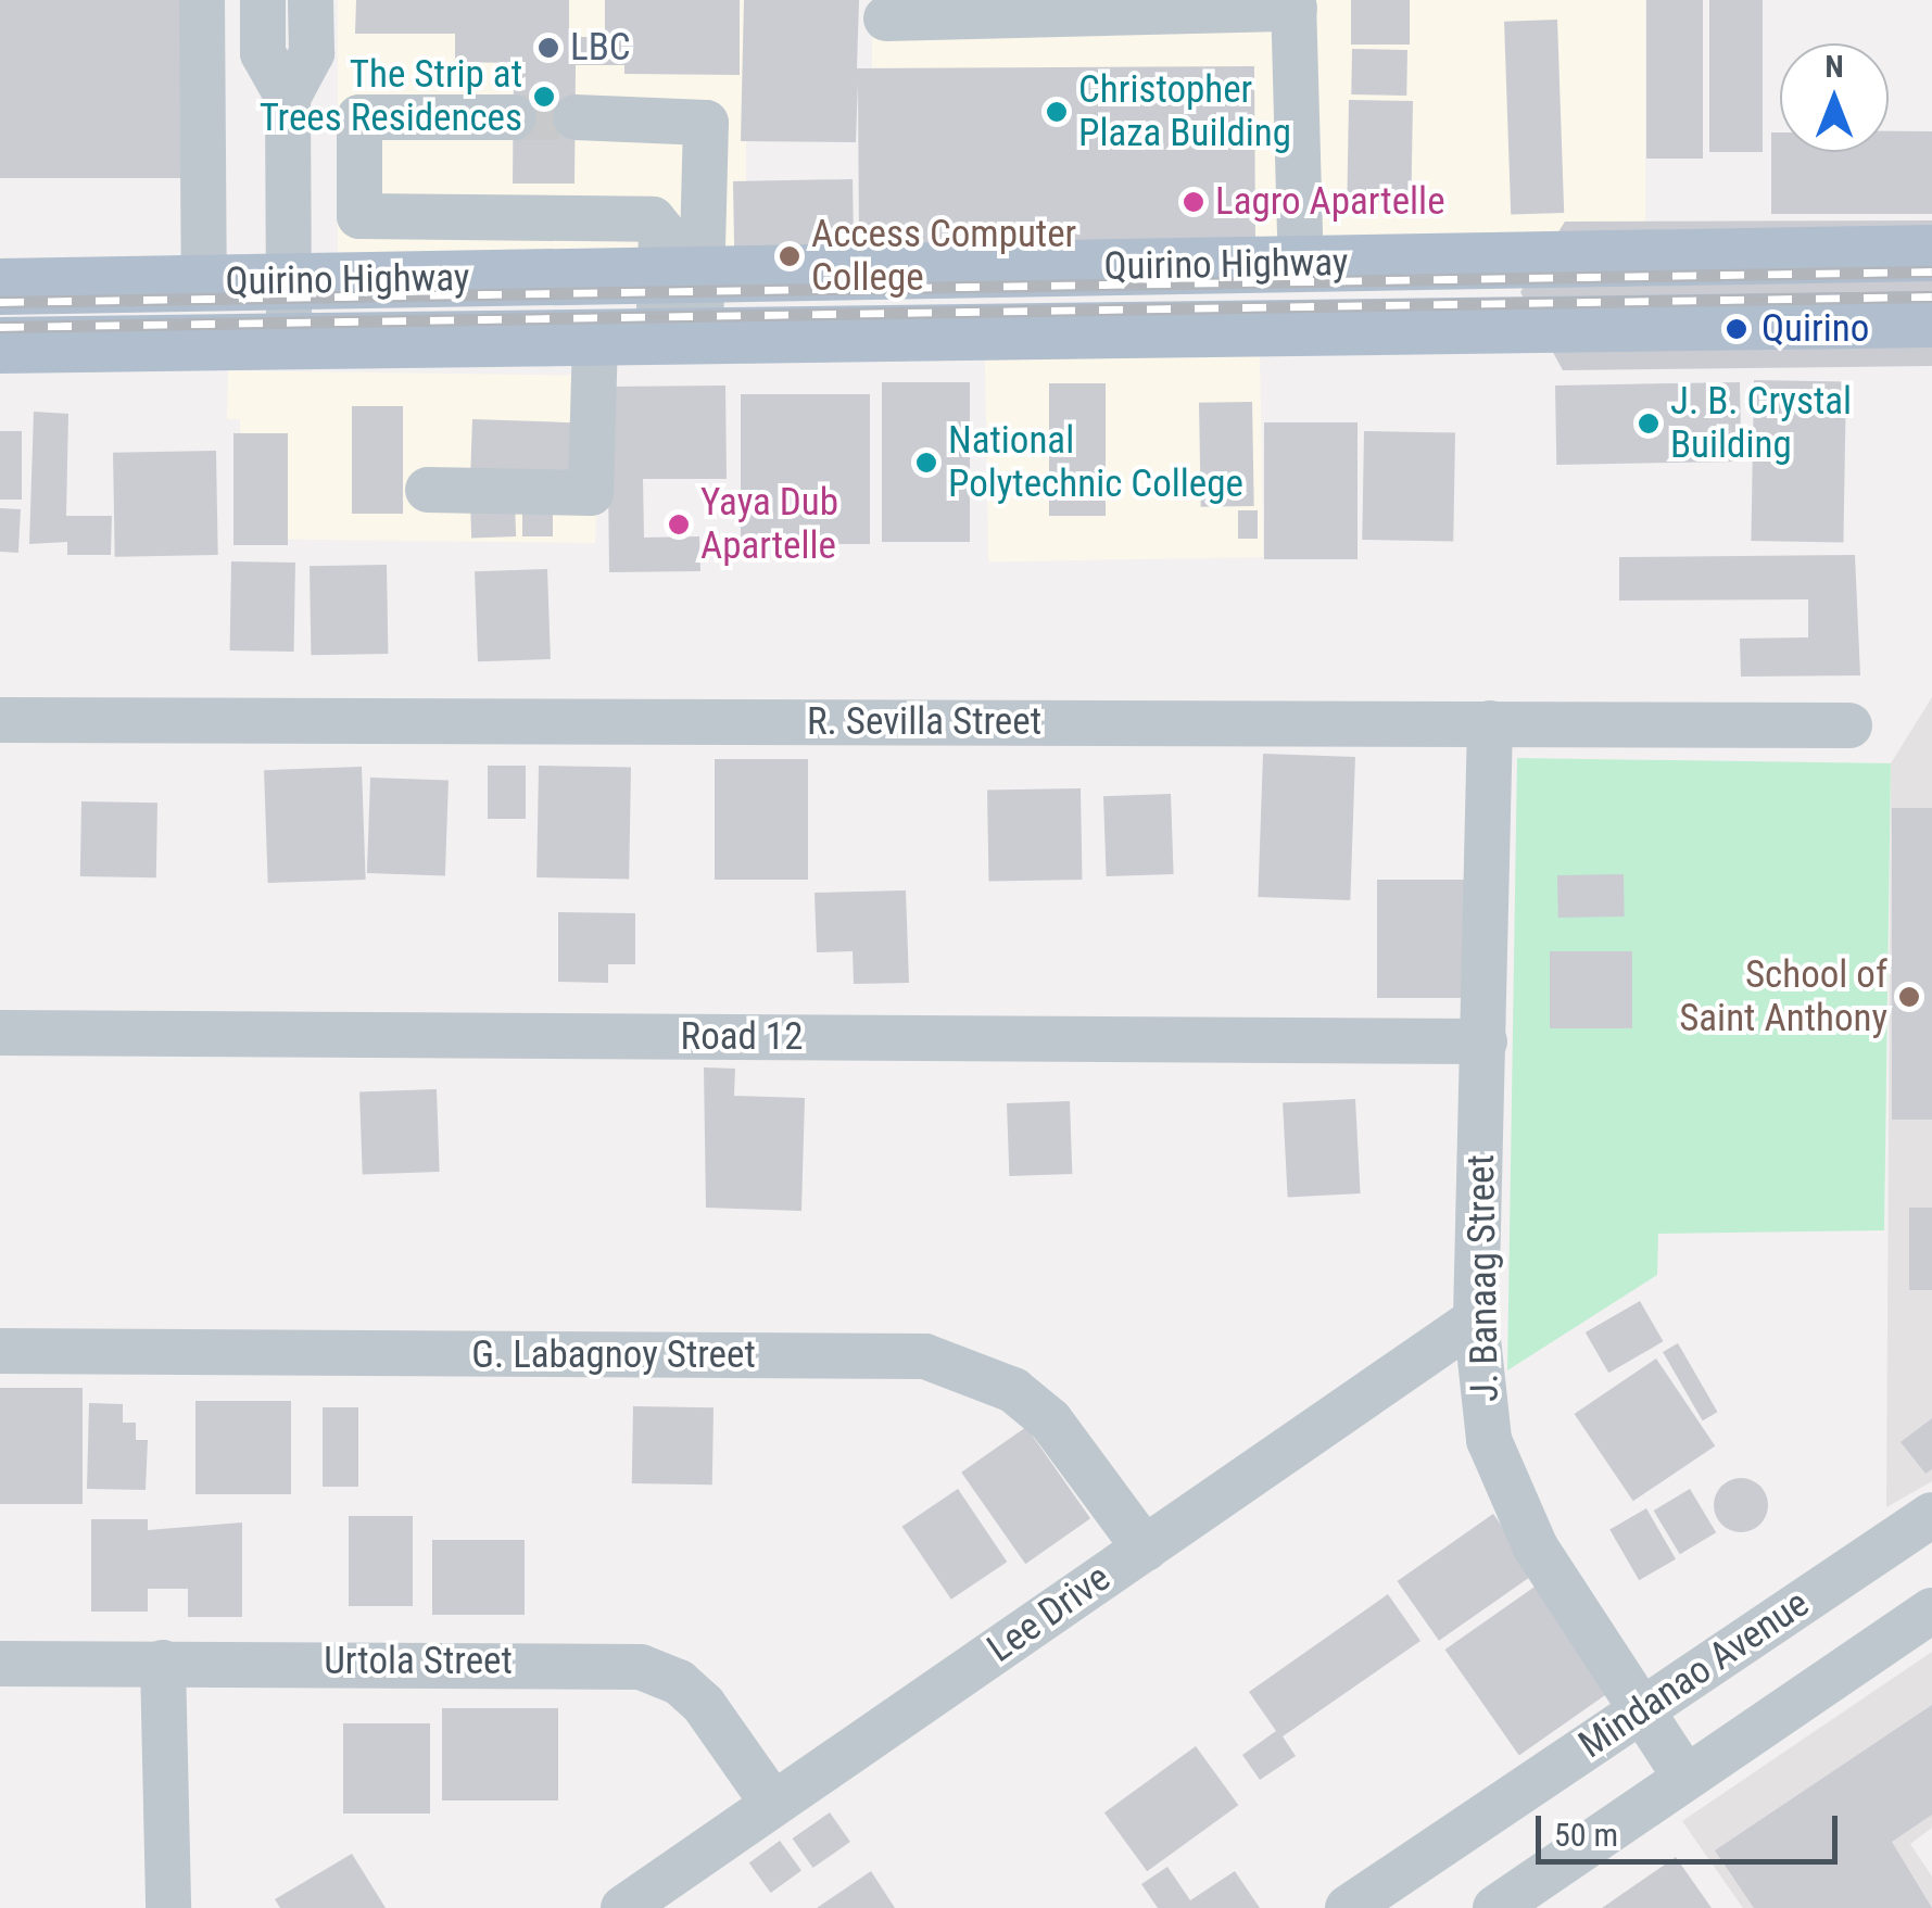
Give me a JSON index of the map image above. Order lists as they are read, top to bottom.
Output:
{
  "streets": {
    "main road": ["Quirino Highway"],
    "street": [
      "R. Sevilla Street",
      "Road 12",
      "J. Banaag Street",
      "G. Labagnoy Street",
      "Lee Drive",
      "Urtola Street",
      "Mindanao Avenue"
    ]
  },
  "crossings": [
    ["R. Sevilla Street", "J. Banaag Street"],
    ["Road 12", "J. Banaag Street"],
    ["J. Banaag Street", "Lee Drive"],
    ["J. Banaag Street", "Mindanao Avenue"],
    ["G. Labagnoy Street", "Lee Drive"],
    ["Lee Drive", "Urtola Street"]
  ],
  "places": [
    "LBC",
    "The Strip at Trees Residences",
    "Christopher Plaza Building",
    "Lagro Apartelle",
    "Access Computer College",
    "Quirino",
    "J. B. Crystal Building",
    "National Polytechnic College",
    "Yaya Dub Apartelle",
    "School of Saint Anthony"
  ],
  "scale_bar": "50 m",
  "north": "top"
}
